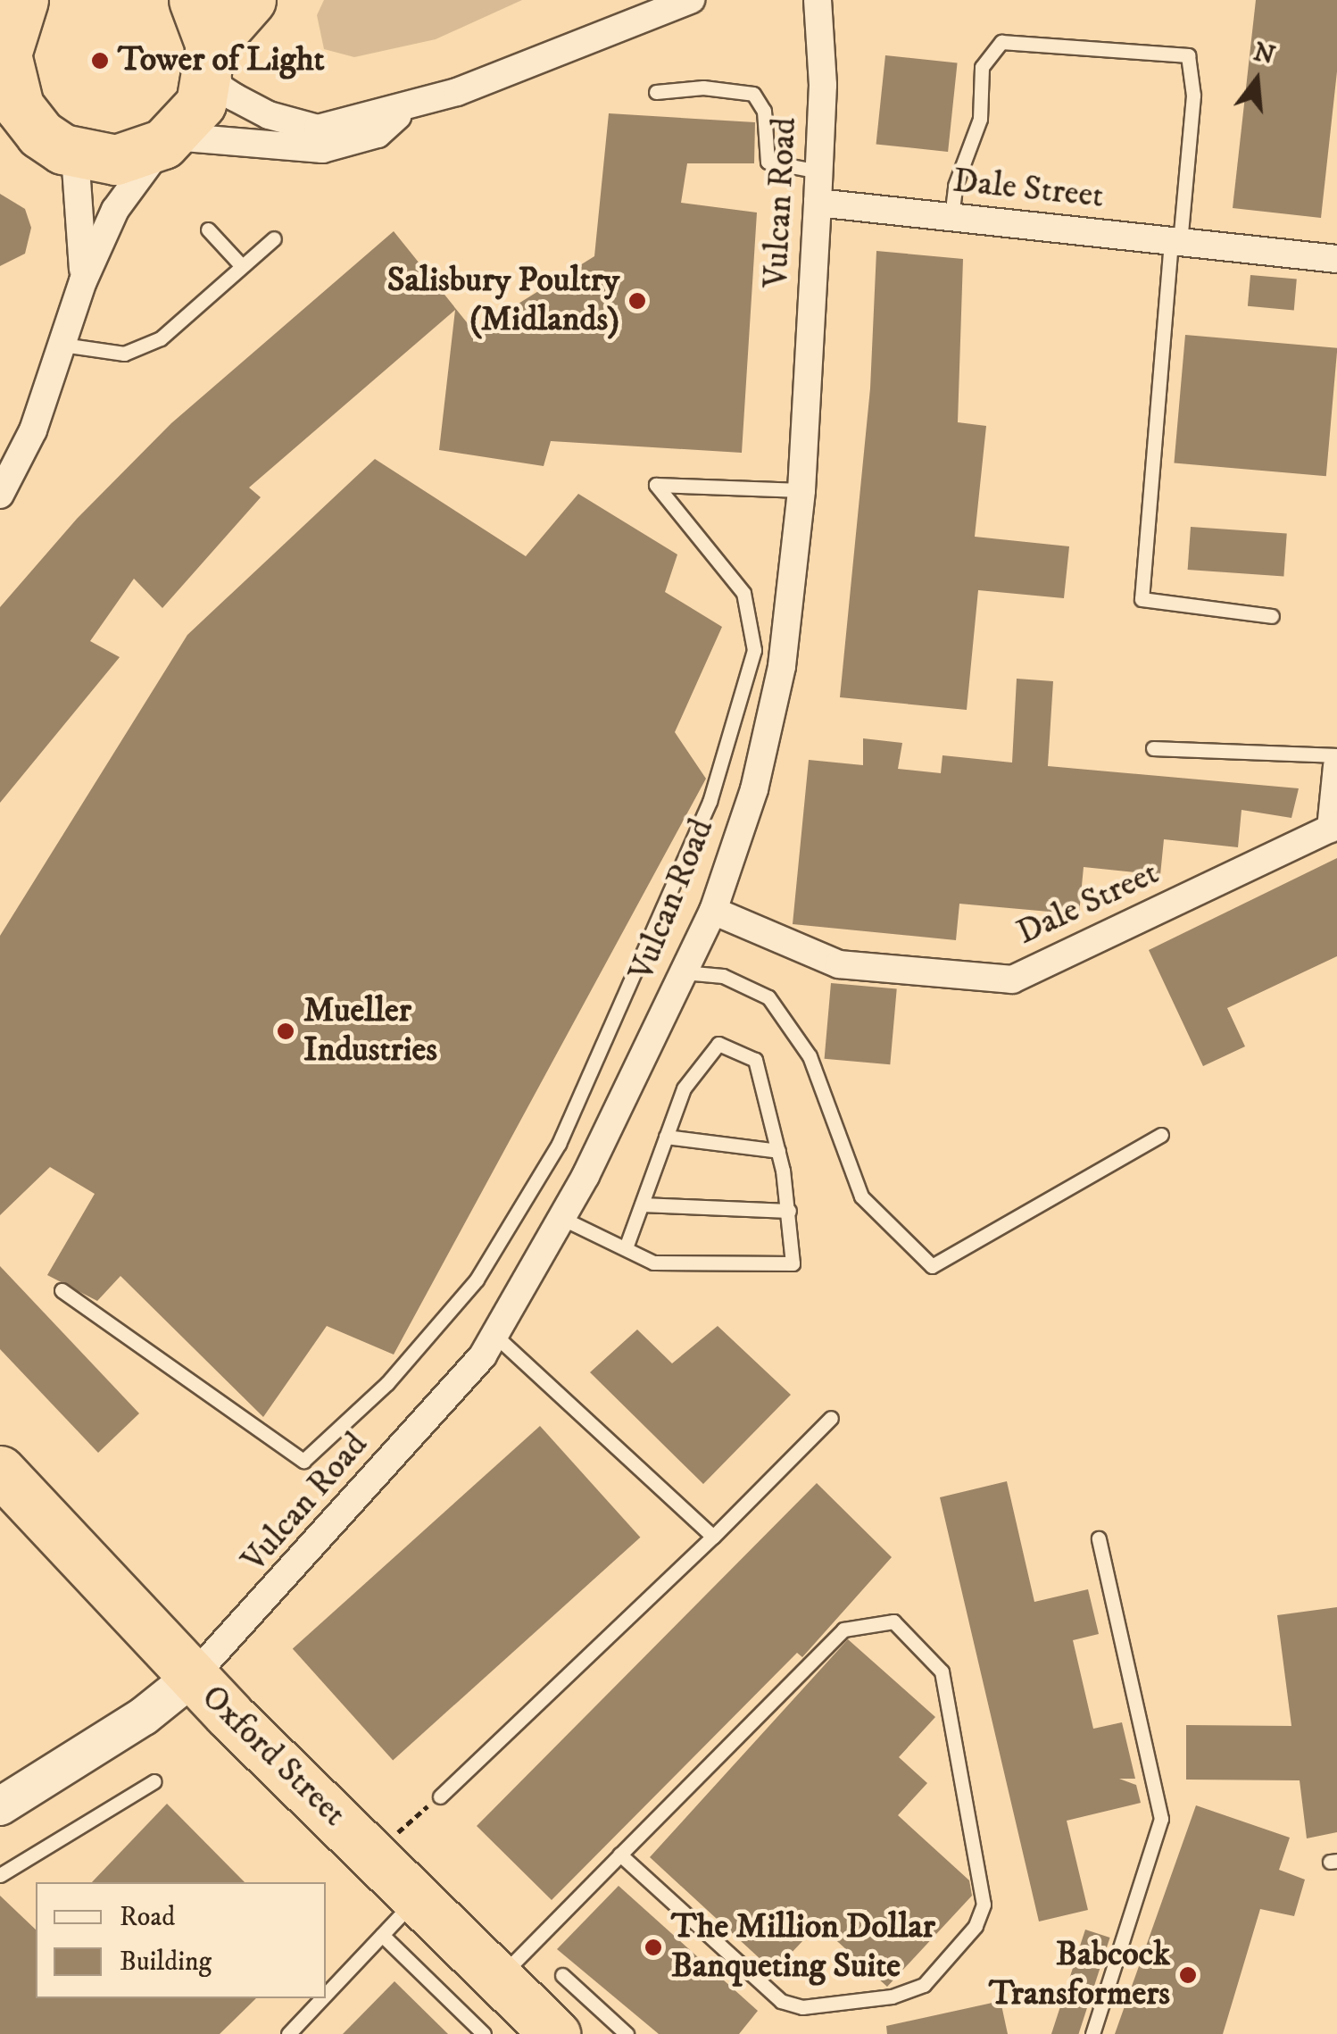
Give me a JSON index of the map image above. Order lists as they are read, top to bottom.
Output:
{
  "streets": {
    "highway": ["Oxford Street"],
    "street": ["Dale Street", "Vulcan Road"]
  },
  "crossings": [
    ["Dale Street", "Vulcan Road"],
    ["Vulcan Road", "Oxford Street"]
  ],
  "places": [
    "Tower of Light",
    "Salisbury Poultry (Midlands)",
    "Mueller Industries",
    "The Million Dollar Banqueting Suite",
    "Babcock Transformers"
  ],
  "legend": ["Road", "Building"],
  "north": "top"
}
